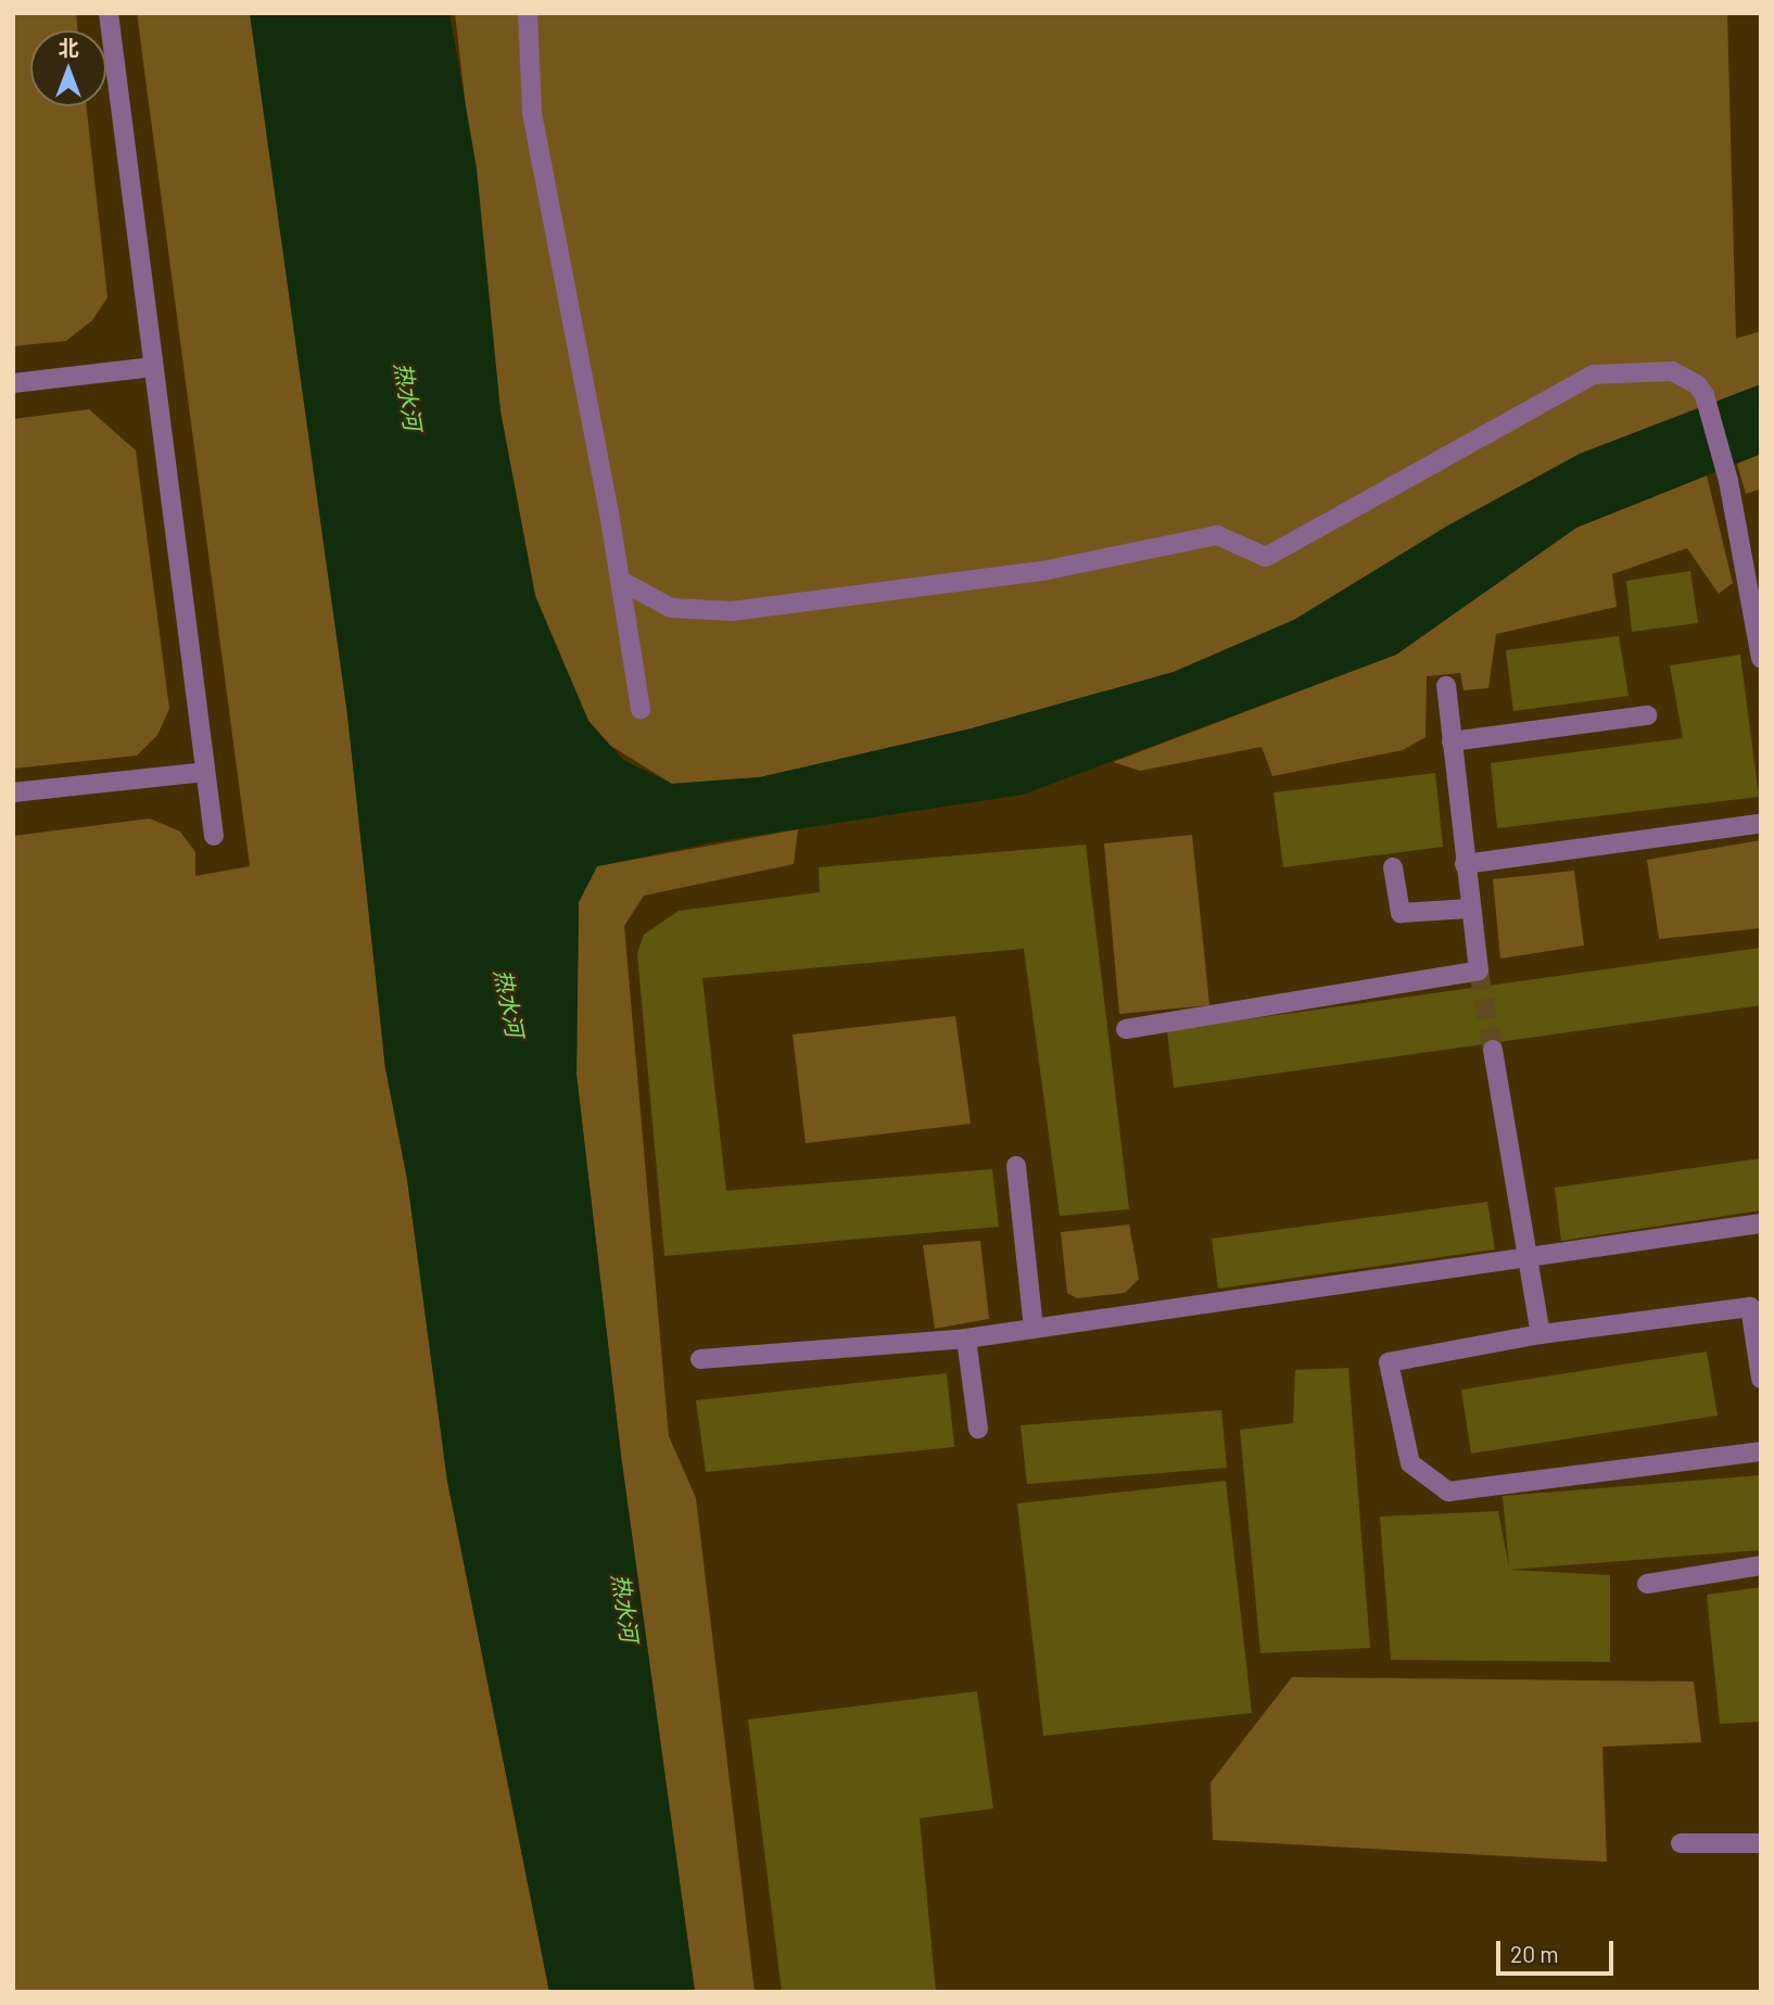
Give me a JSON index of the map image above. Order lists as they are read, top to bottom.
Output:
{
  "water": ["热水河"],
  "scale_bar": "20 m",
  "north": "top"
}
